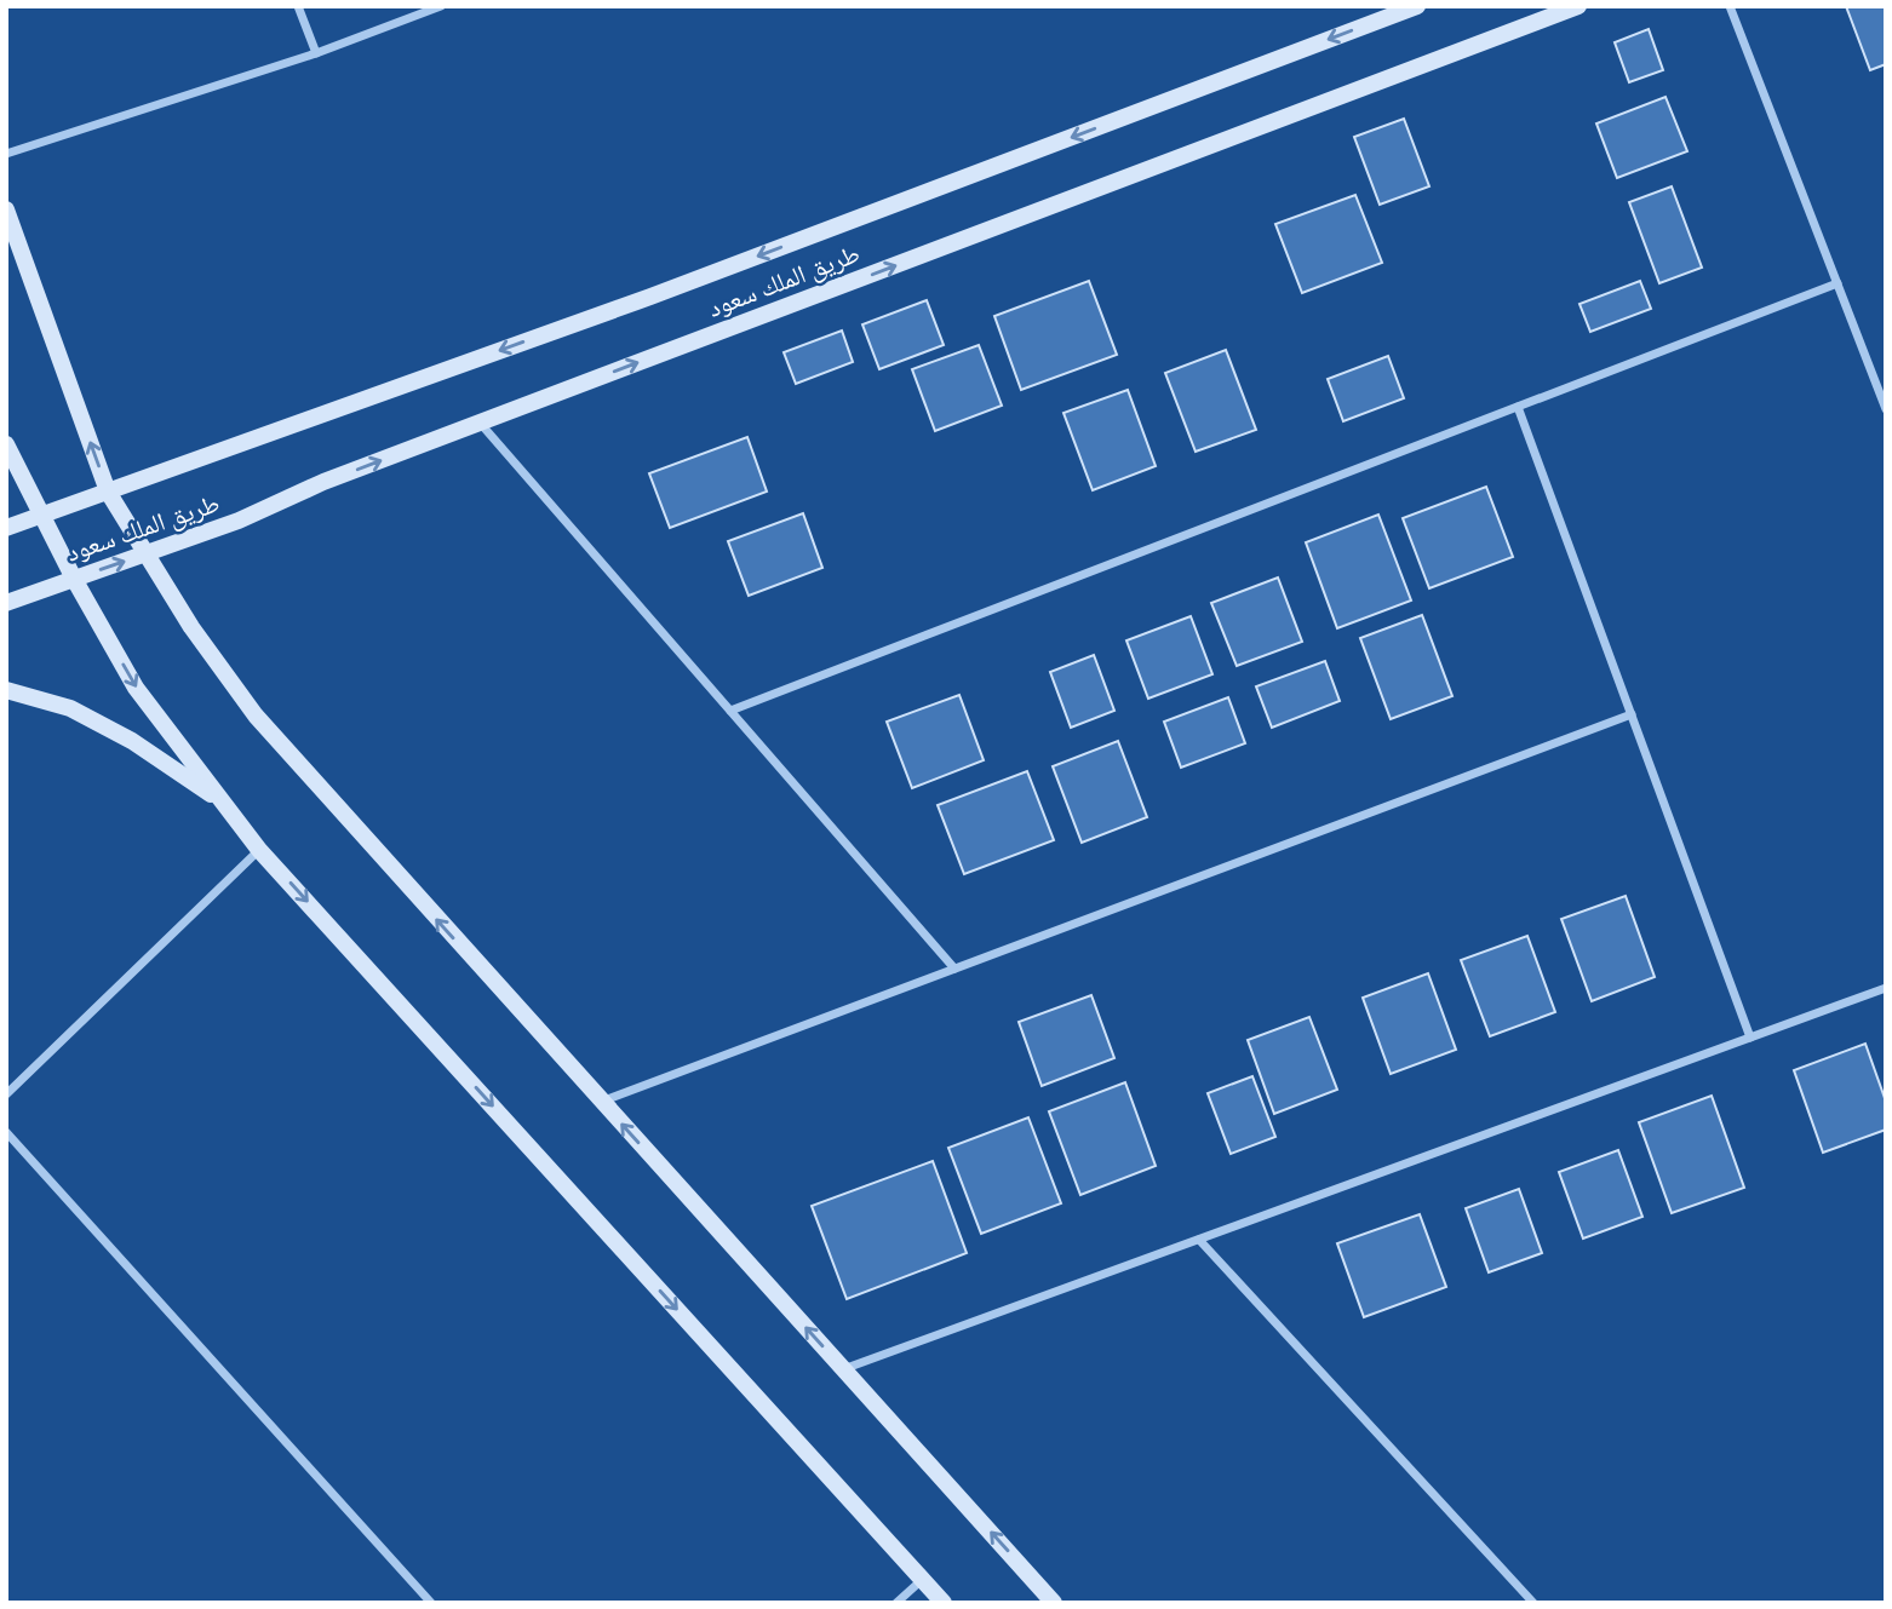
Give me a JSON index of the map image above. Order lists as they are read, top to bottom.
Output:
{
  "streets": {
    "street": ["طريق الملك سعود"]
  }
}
